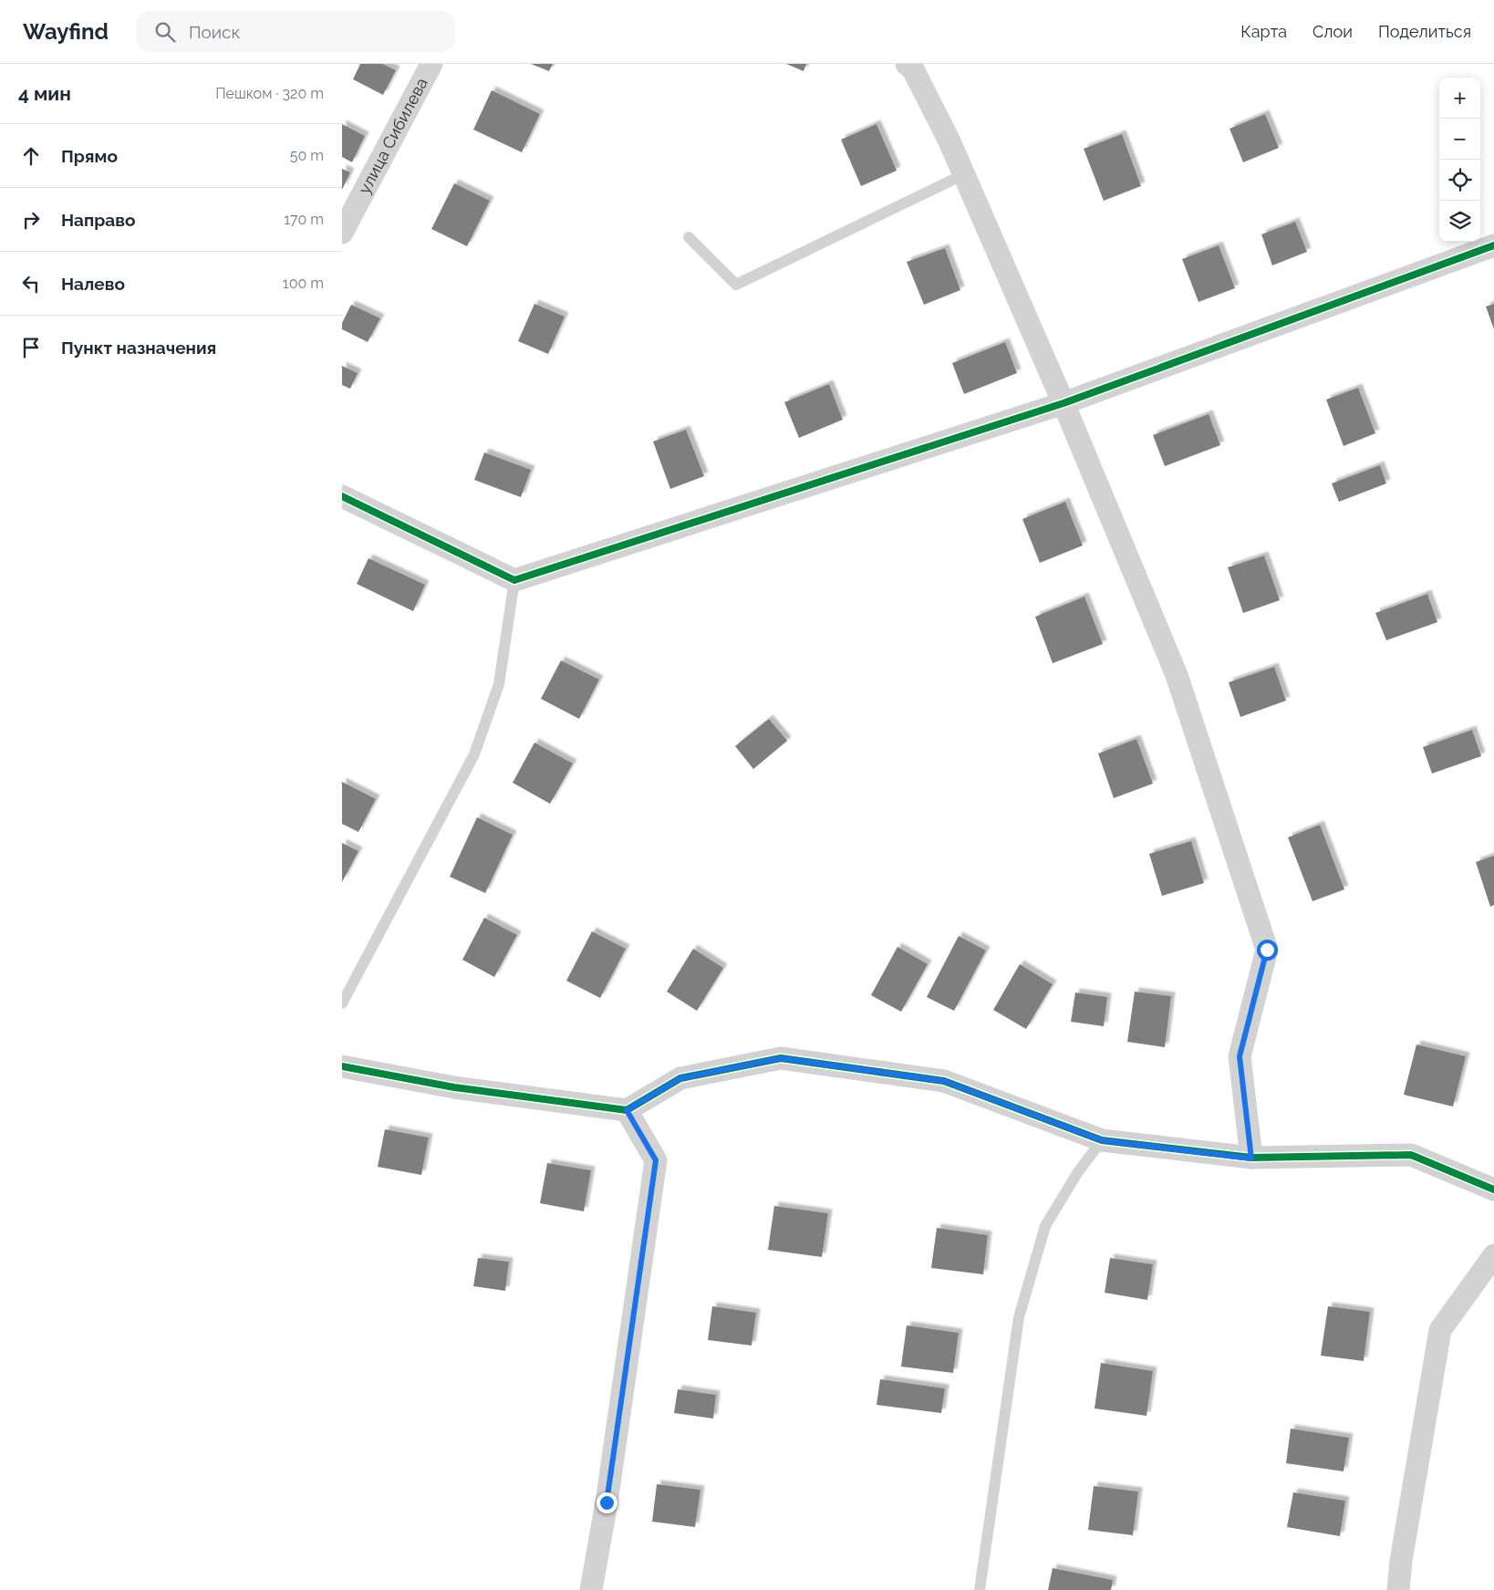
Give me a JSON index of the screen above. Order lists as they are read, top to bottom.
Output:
{
  "streets": {
    "street": ["улица Сибилева"]
  },
  "page": {
    "header": "Wayfind",
    "search": "Поиск",
    "nav": ["Карта", "Слои", "Поделиться"],
    "heading": ["4 мин", "Пешком · 320 m"],
    "map_buttons": ["+", "−"],
    "list": [
      ["Прямо", "50 m"],
      ["Направо", "170 m"],
      ["Налево", "100 m"],
      "Пункт назначения"
    ]
  }
}
